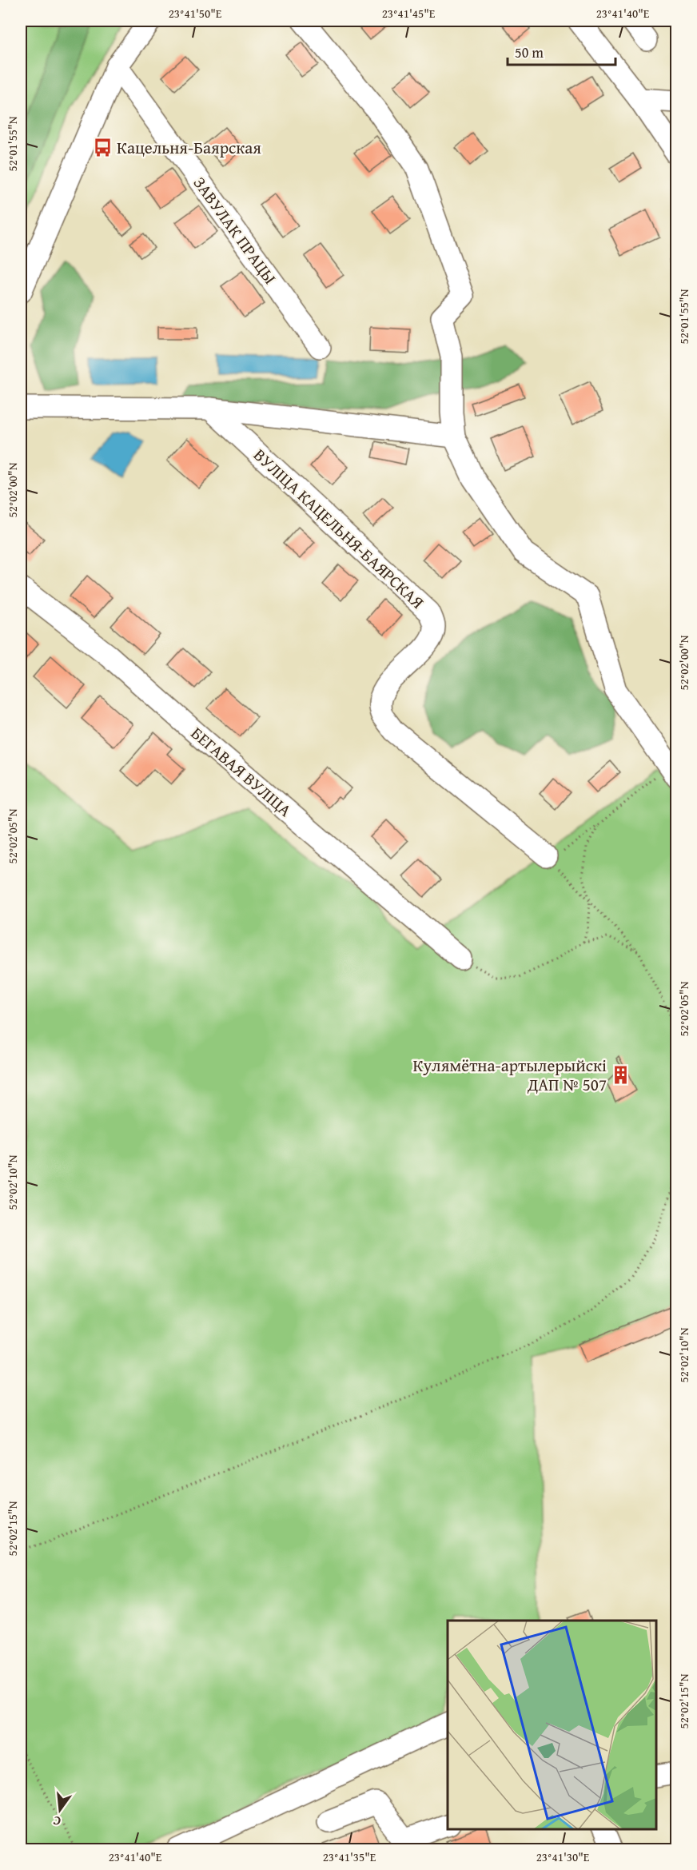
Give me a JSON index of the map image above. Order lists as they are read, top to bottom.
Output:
{
  "streets": {
    "street": ["ЗАВУЛАК ПРАЦЫ", "ВУЛІЦА КАЦЕЛЬНЯ-БАЯРСКАЯ", "БЕГАВАЯ ВУЛІЦА"]
  },
  "places": {
    "bus stop": ["Кацельня-Баярская"],
    "building": ["Кулямётна-артылерыйскі ДАП № 507"]
  },
  "scale_bar": "50 m",
  "north": "bottom",
  "coordinates": [
    "23°41'50\"E",
    "23°41'45\"E",
    "23°41'40\"E",
    "52°01'55\"N",
    "52°02'00\"N",
    "52°02'05\"N",
    "52°02'10\"N",
    "52°02'15\"N",
    "23°41'35\"E",
    "23°41'30\"E"
  ]
}
